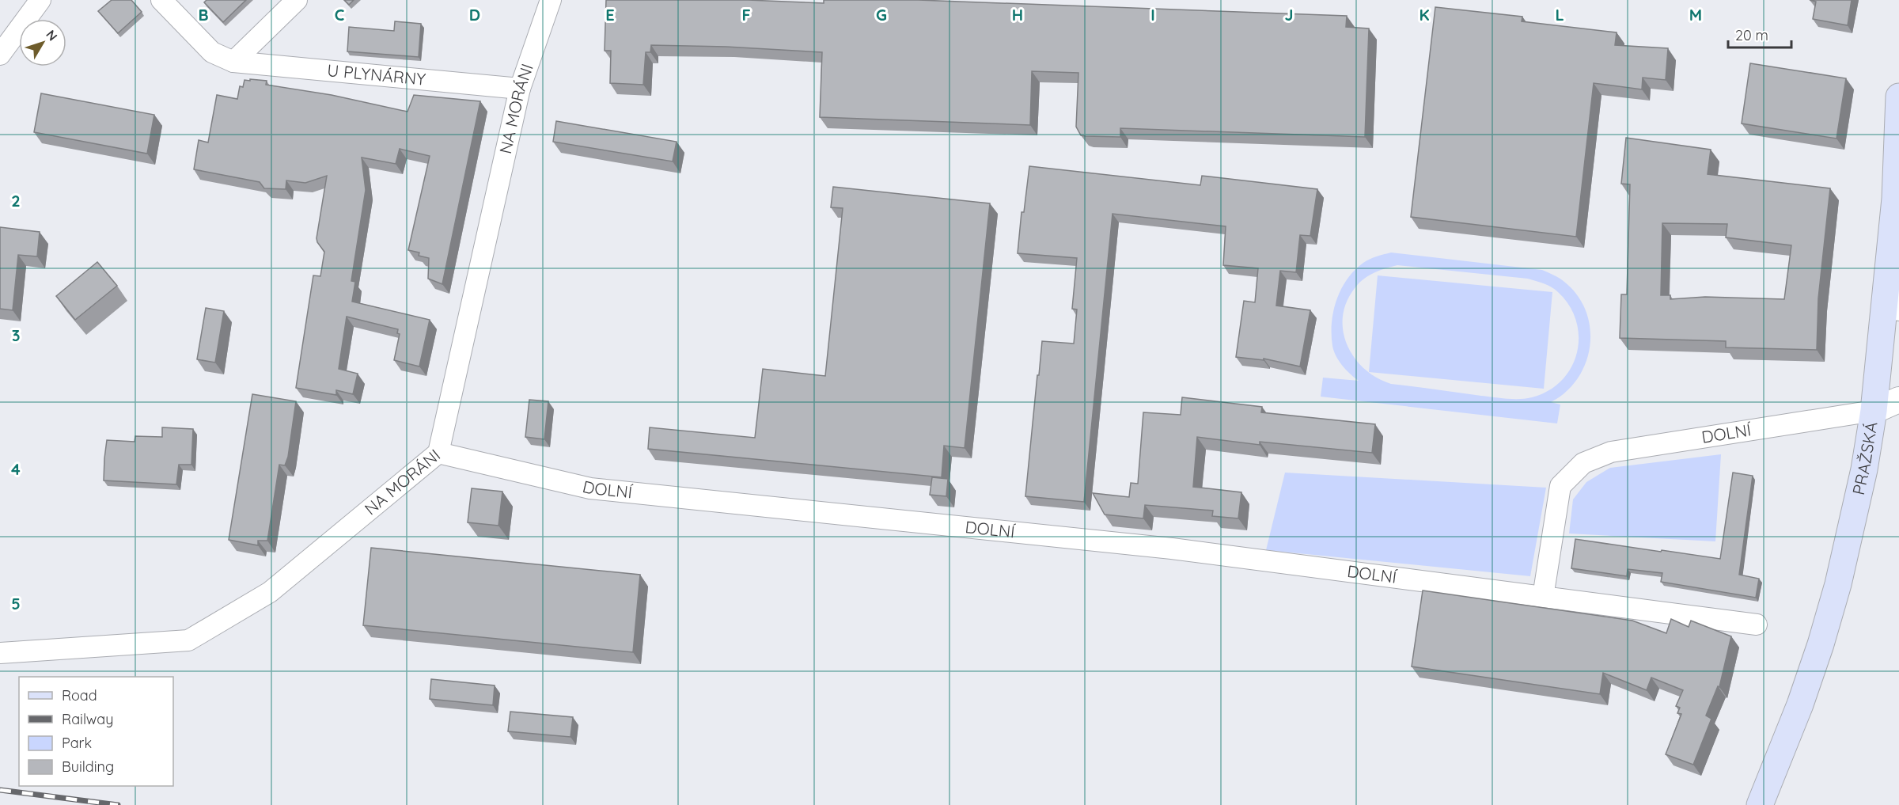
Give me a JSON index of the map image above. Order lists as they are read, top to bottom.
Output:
{
  "streets": {
    "main road": ["PRAŽSKÁ"],
    "street": ["U PLYNÁRNY", "NA MORÁNI", "DOLNÍ"]
  },
  "crossings": [
    ["U PLYNÁRNY", "NA MORÁNI"],
    ["NA MORÁNI", "DOLNÍ"],
    ["DOLNÍ", "PRAŽSKÁ"]
  ],
  "legend": [
    "Road",
    "Railway",
    "Park",
    "Building"
  ],
  "scale_bar": "20 m",
  "north": "top right",
  "grid": {
    "columns": [
      "B",
      "C",
      "D",
      "E",
      "F",
      "G",
      "H",
      "I",
      "J",
      "K",
      "L",
      "M"
    ],
    "rows": [
      "2",
      "3",
      "4",
      "5"
    ]
  }
}
